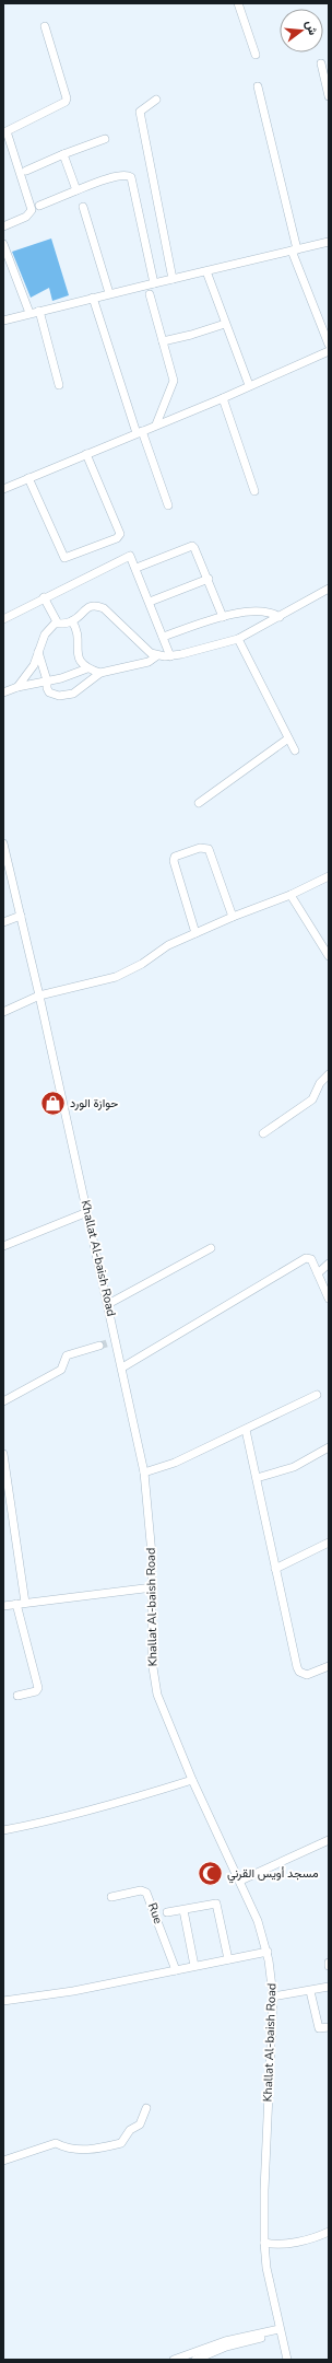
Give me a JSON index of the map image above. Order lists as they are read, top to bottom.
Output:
{
  "streets": {
    "street": ["Khallat Al-baish Road", "Rue"]
  },
  "places": {
    "shop": ["حوازة الورد"],
    "mosque": ["مسجد أويس القرني"]
  },
  "north": "right"
}
